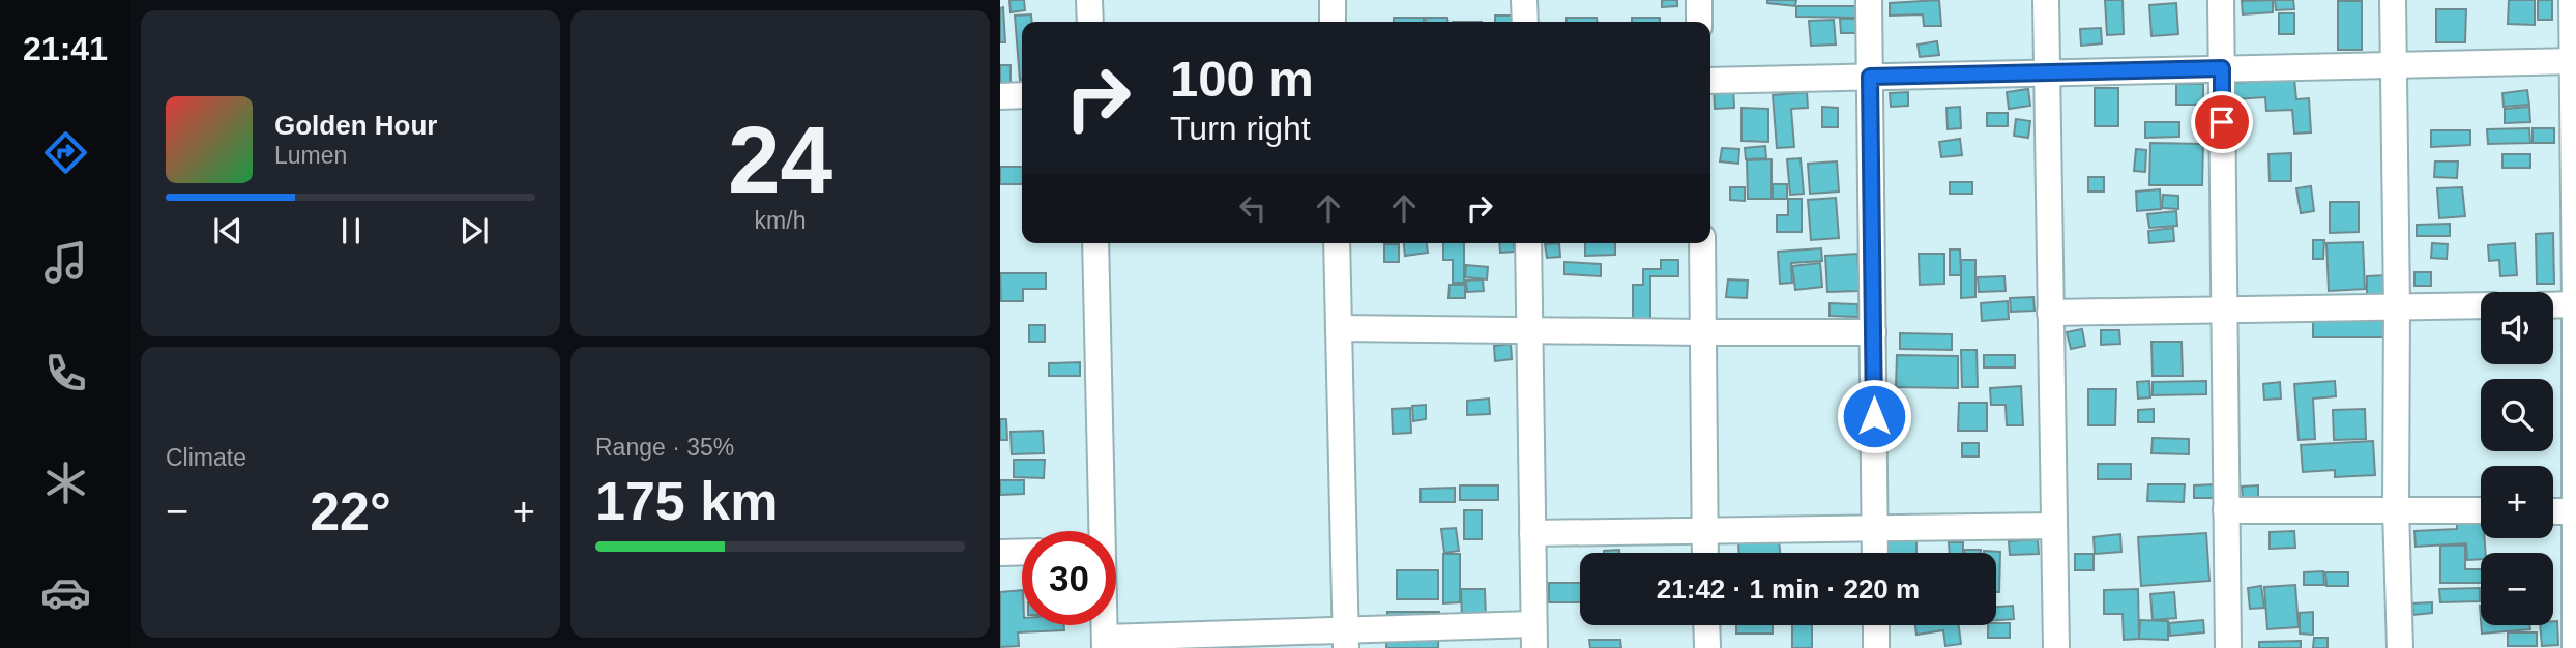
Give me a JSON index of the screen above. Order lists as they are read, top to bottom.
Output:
{
  "page": {
    "tabs": "21:41",
    "tile": [
      ["24", "km/h"],
      "Climate",
      ["Range · 35%", "175 km"]
    ],
    "turn": ["100 m", "Turn right"],
    "song": ["Golden Hour", "Lumen"],
    "map_buttons": ["+", "−"],
    "heat": ["−", "22°", "+"],
    "limit": "30",
    "trip": "21:42 · 1 min · 220 m"
  }
}
